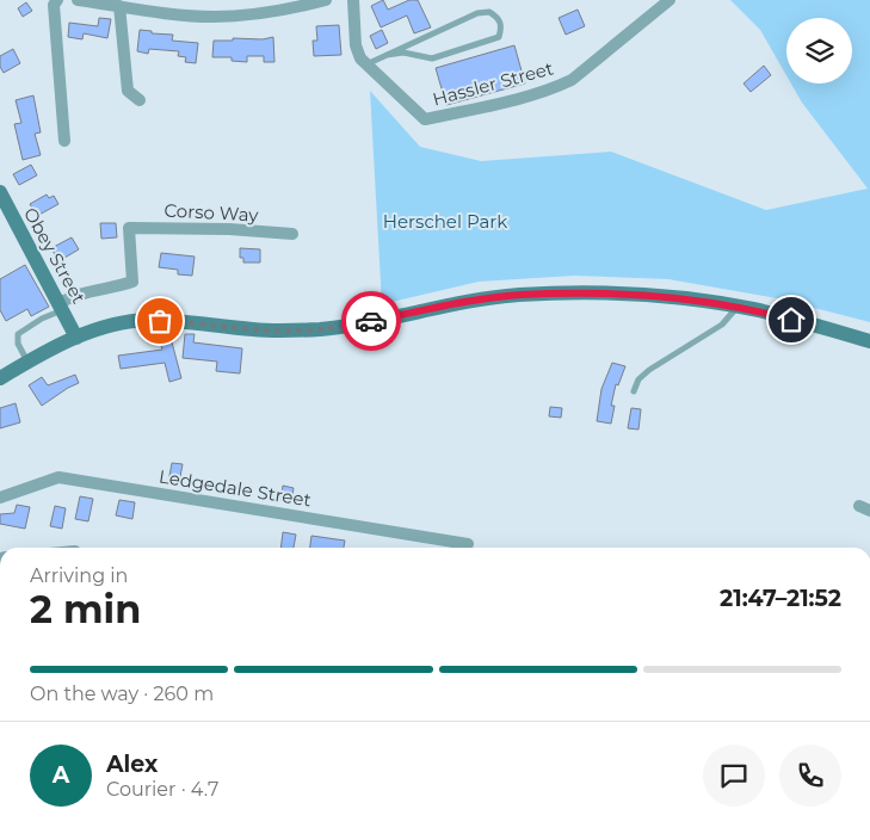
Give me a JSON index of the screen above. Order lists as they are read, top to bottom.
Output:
{
  "streets": {
    "main road": ["Obey Street"],
    "street": ["Hassler Street", "Corso Way", "Ledgedale Street"]
  },
  "crossings": [
    ["Corso Way", "Obey Street"]
  ],
  "parks": ["Herschel Park"],
  "page": {
    "heading": ["2 min", "Arriving in", "21:47–21:52"],
    "panel": ["Alex", "Courier · 4.7"],
    "bar": "On the way · 260 m",
    "round": "A"
  }
}
